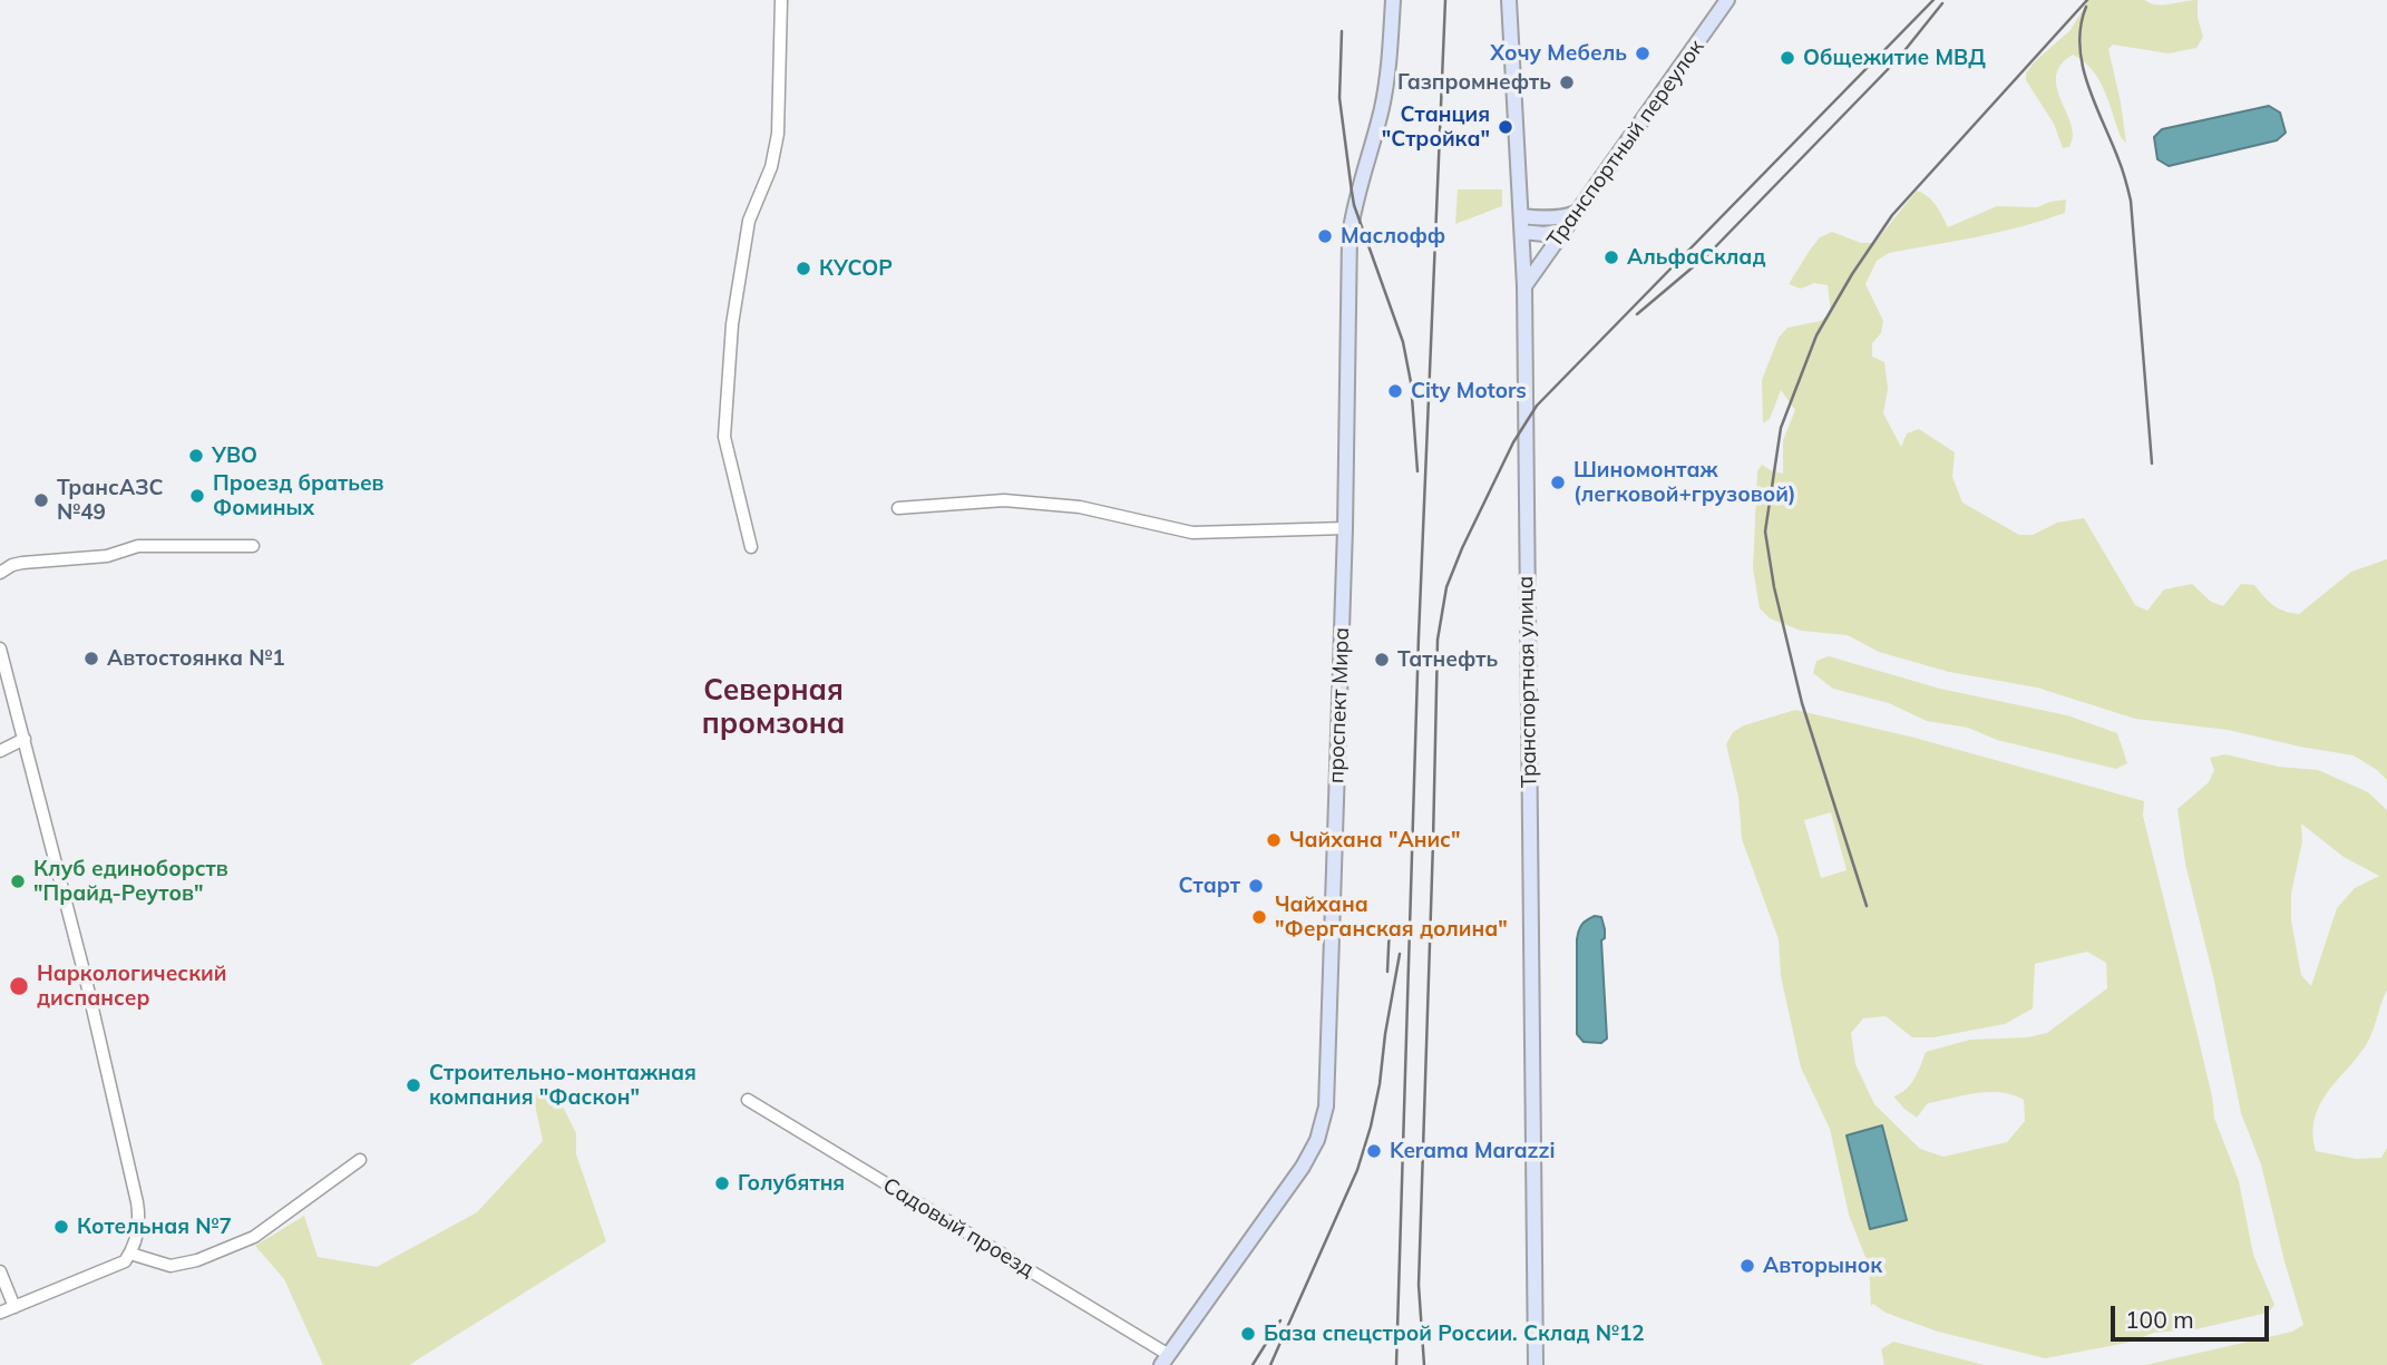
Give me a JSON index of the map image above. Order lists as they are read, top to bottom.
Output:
{
  "streets": {
    "street": [
      "Транспортный переулок",
      "Транспортная улица",
      "проспект Мира",
      "Садовый проезд"
    ]
  },
  "crossings": [
    ["Транспортный переулок", "Транспортная улица"],
    ["проспект Мира", "Садовый проезд"]
  ],
  "districts": ["Северная промзона"],
  "places": [
    "Хочу Мебель",
    "Общежитие МВД",
    "Газпромнефть",
    "Станция \"Стройка\"",
    "Маслофф",
    "АльфаСклад",
    "КУСОР",
    "City Motors",
    "УВО",
    "Шиномонтаж (легковой+грузовой)",
    "Проезд братьев Фоминых",
    "ТрансАЗС №49",
    "Автостоянка №1",
    "Татнефть",
    "Чайхана \"Анис\"",
    "Клуб единоборств \"Прайд-Реутов\"",
    "Старт",
    "Чайхана \"Ферганская долина\"",
    "Наркологический диспансер",
    "Строительно-монтажная компания \"Фаскон\"",
    "Kerama Marazzi",
    "Голубятня",
    "Котельная №7",
    "Авторынок",
    "База спецстрой России. Склад №12"
  ],
  "scale_bar": "100 m"
}
